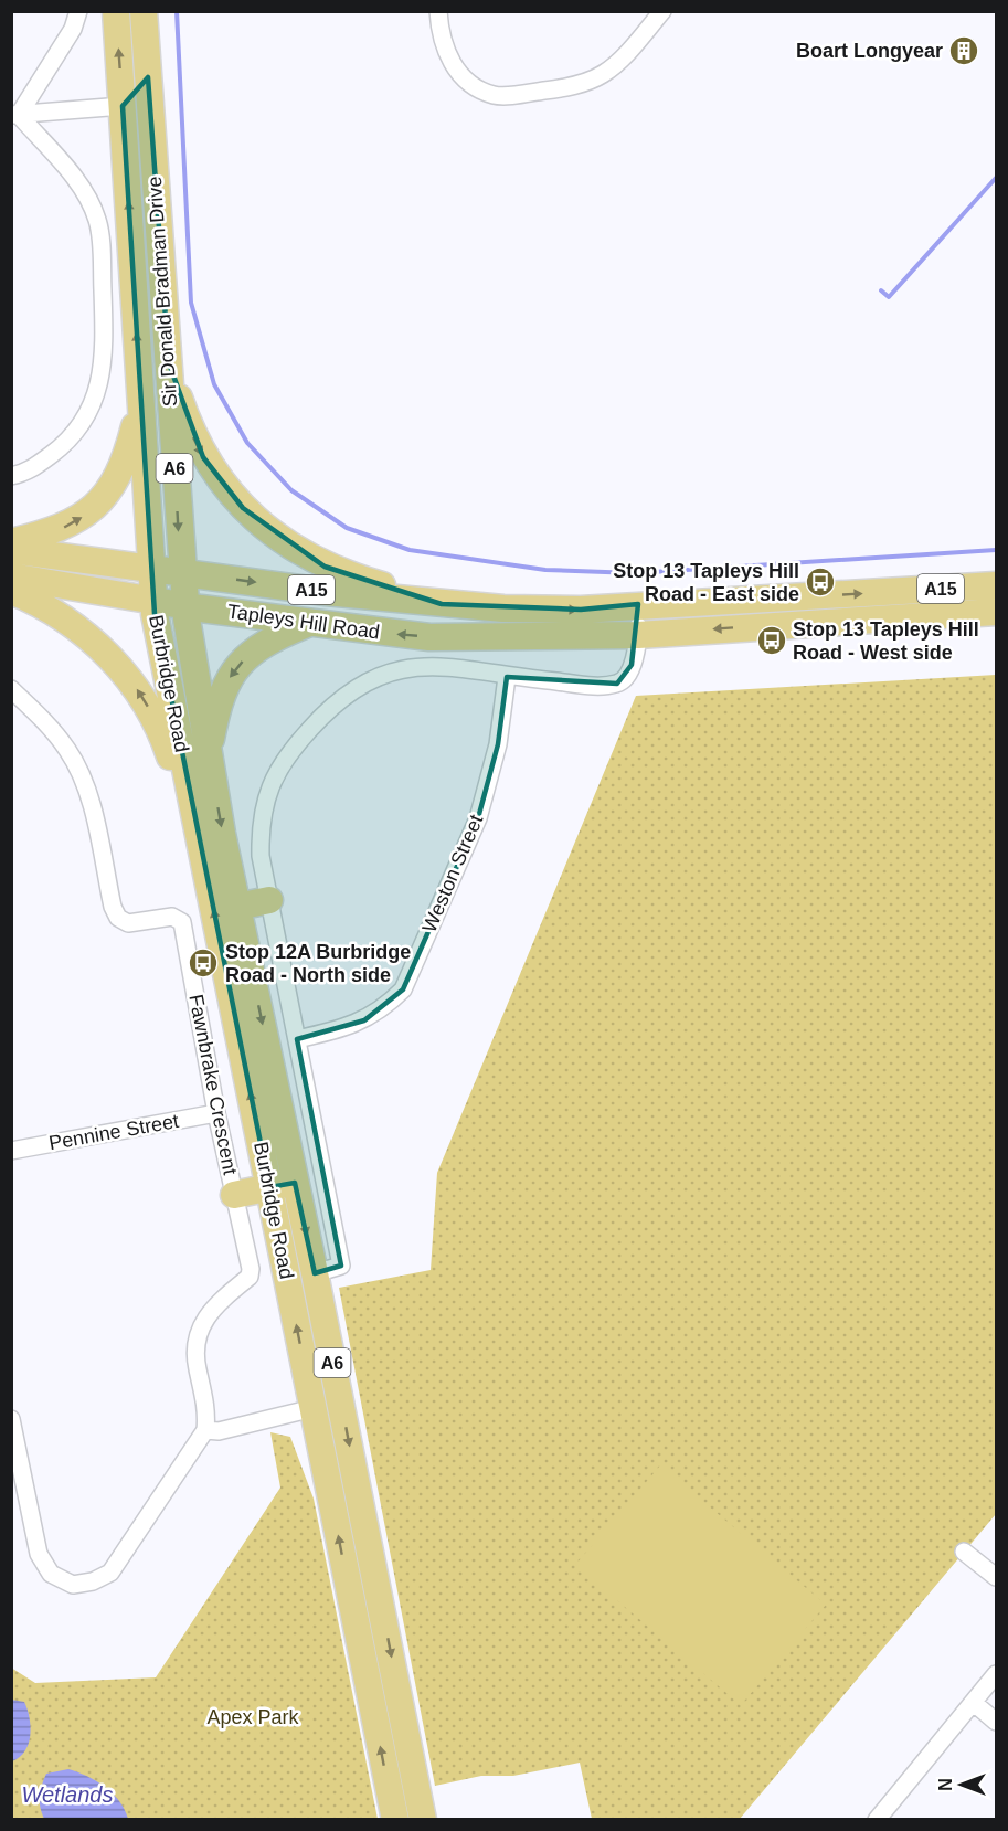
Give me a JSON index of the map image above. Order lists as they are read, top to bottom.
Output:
{
  "streets": {
    "main road": [
      "Sir Donald Bradman Drive",
      "A6",
      "A15",
      "Tapleys Hill Road",
      "Burbridge Road"
    ],
    "street": ["Weston Street", "Fawnbrake Crescent", "Pennine Street"]
  },
  "crossings": [
    ["Sir Donald Bradman Drive", "A6"],
    ["Sir Donald Bradman Drive", "Tapleys Hill Road"],
    ["A6", "Tapleys Hill Road"],
    ["A6", "Burbridge Road"],
    ["Tapleys Hill Road", "Burbridge Road"],
    ["Burbridge Road", "Weston Street"],
    ["Fawnbrake Crescent", "Pennine Street"]
  ],
  "water": ["Wetlands"],
  "parks": ["Apex Park"],
  "places": {
    "building": ["Boart Longyear"],
    "bus stop": ["Stop 13 Tapleys Hill Road - East side", "Stop 13 Tapleys Hill Road - West side", "Stop 12A Burbridge Road - North side"]
  },
  "north": "left"
}
